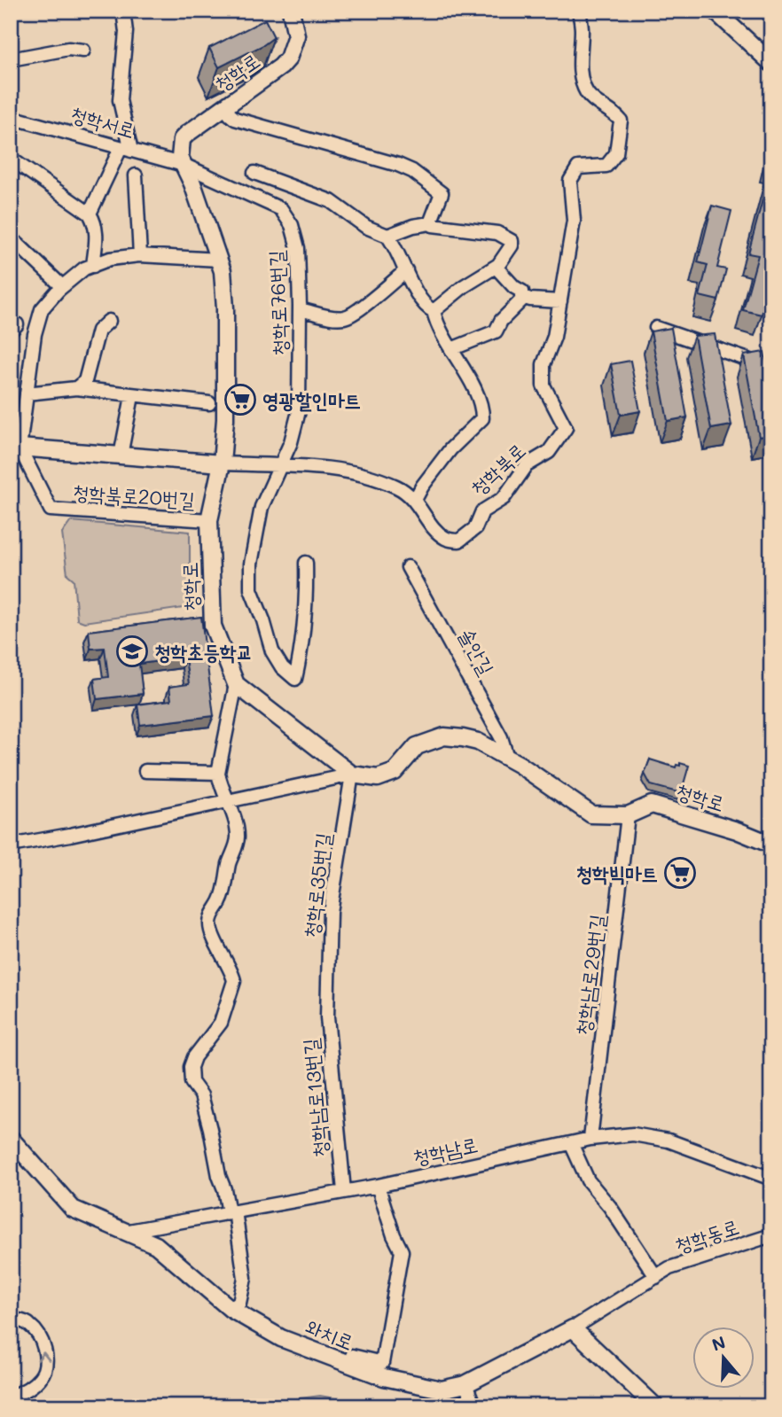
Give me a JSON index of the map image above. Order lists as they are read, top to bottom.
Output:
{
  "streets": {
    "main road": ["청학로", "청학북로", "와치로"],
    "street": [
      "청학서로",
      "청학로76번길",
      "청학북로20번길",
      "솔안길",
      "청학로35번길",
      "청학남로29번길",
      "청학남로13번길",
      "청학남로",
      "청학동로"
    ]
  },
  "crossings": [
    ["청학로", "청학서로"],
    ["청학로", "청학로76번길"],
    ["청학로", "청학북로"],
    ["청학로", "청학북로20번길"],
    ["청학로", "솔안길"],
    ["청학로", "청학로35번길"],
    ["청학로", "청학남로29번길"],
    ["청학서로", "청학로76번길"],
    ["청학로76번길", "청학북로"],
    ["청학북로", "청학북로20번길"],
    ["청학로35번길", "청학남로13번길"],
    ["청학남로29번길", "청학남로"],
    ["청학남로13번길", "청학남로"],
    ["청학남로", "와치로"],
    ["청학동로", "와치로"]
  ],
  "places": {
    "supermarket": ["영광할인마트", "청학빅마트"],
    "school or university": ["청학초등학교"]
  },
  "north": "top"
}
